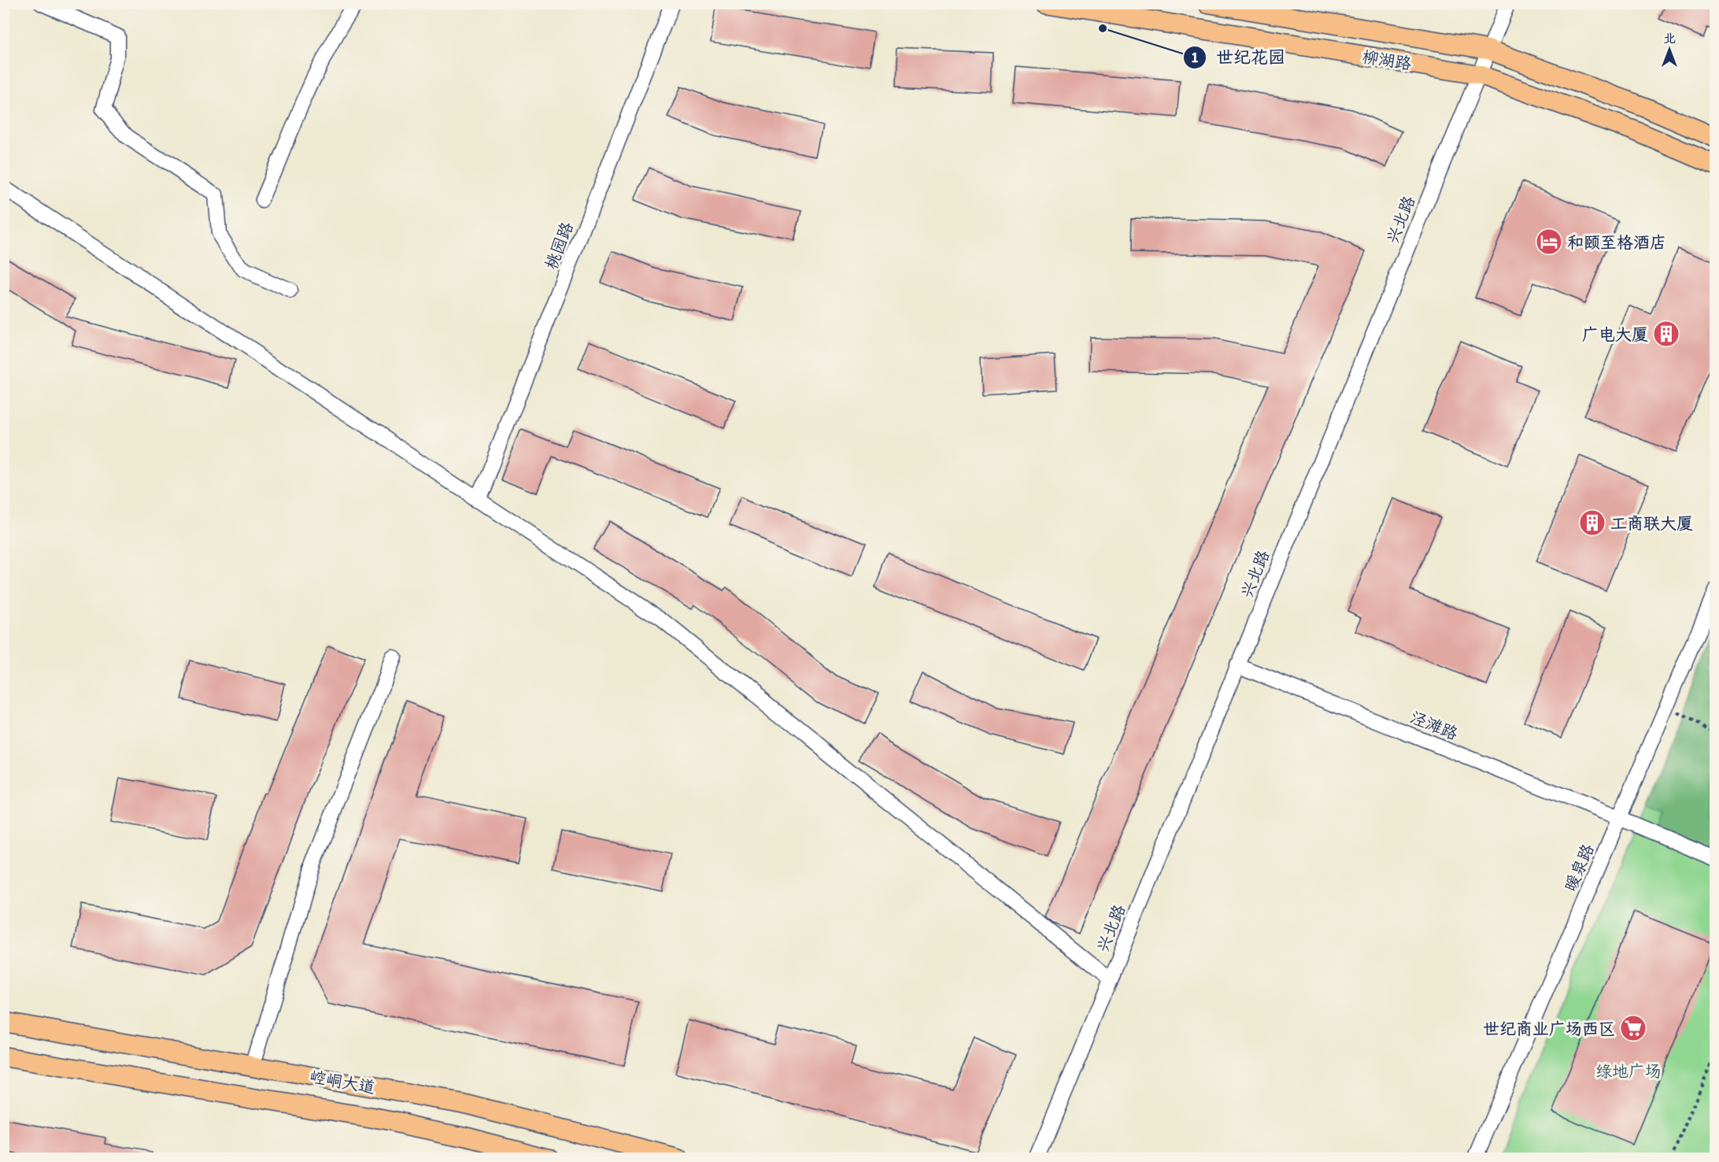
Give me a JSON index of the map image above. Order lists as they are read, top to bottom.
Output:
{
  "streets": {
    "main road": ["柳湖路", "崆峒大道"],
    "street": [
      "兴北路",
      "桃园路",
      "泾滩路",
      "暖泉路"
    ]
  },
  "crossings": [
    ["柳湖路", "兴北路"],
    ["兴北路", "泾滩路"],
    ["泾滩路", "暖泉路"]
  ],
  "parks": ["绿地广场"],
  "places": {
    "other": ["世纪花园"],
    "hotel": ["和颐至格酒店"],
    "building": ["广电大厦", "工商联大厦"],
    "supermarket": ["世纪商业广场西区"]
  },
  "north": "top"
}
